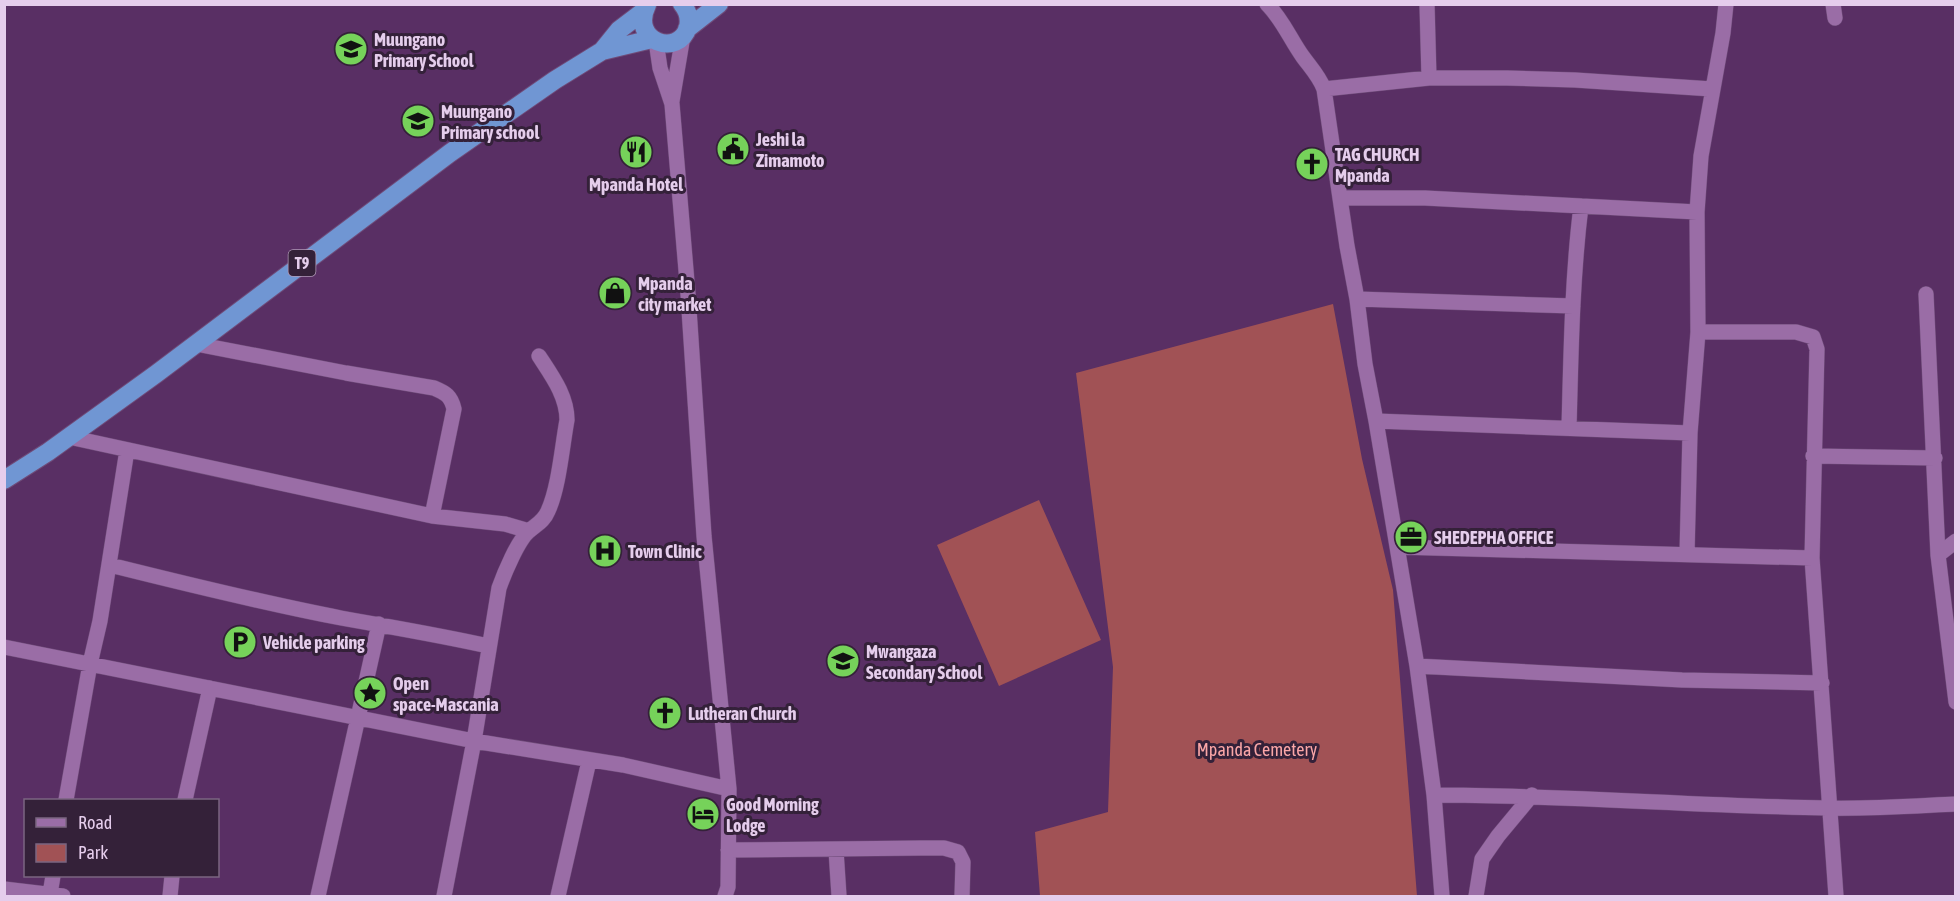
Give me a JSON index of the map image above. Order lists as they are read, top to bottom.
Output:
{
  "streets": {
    "highway": ["T9"]
  },
  "parks": ["Mpanda Cemetery"],
  "places": {
    "school or university": ["Muungano Primary School", "Muungano Primary school", "Mwangaza Secondary School"],
    "public building": ["Jeshi la Zimamoto"],
    "restaurant": ["Mpanda Hotel"],
    "church": ["TAG CHURCH Mpanda", "Lutheran Church"],
    "shop": ["Mpanda city market"],
    "office": ["SHEDEPHA OFFICE"],
    "hospital": ["Town Clinic"],
    "parking": ["Vehicle parking"],
    "place": ["Open space-Mascania"],
    "hotel": ["Good Morning Lodge"]
  },
  "legend": ["Road", "Park"]
}
